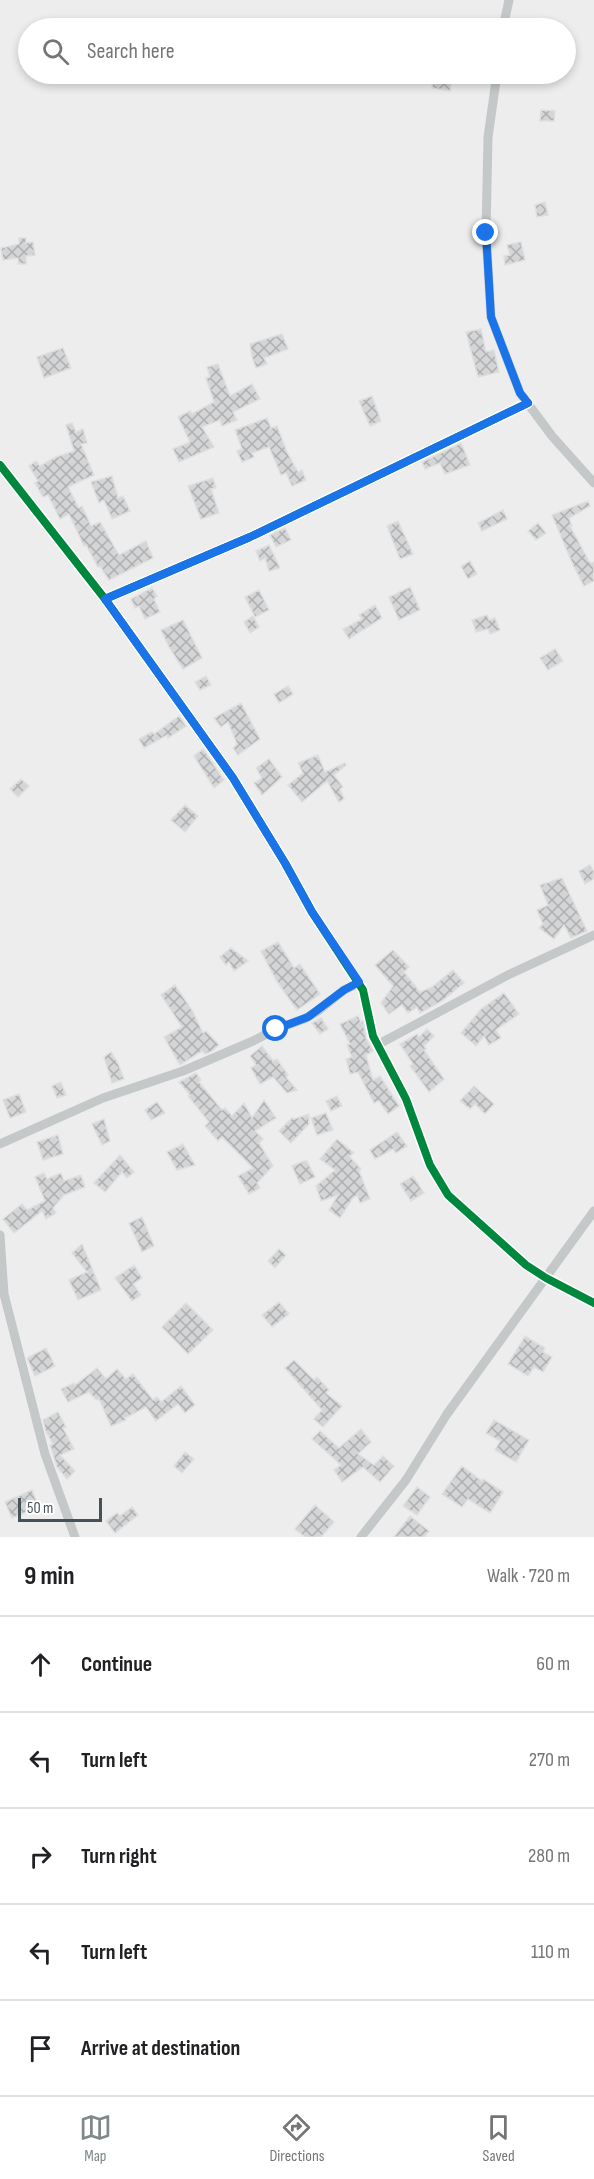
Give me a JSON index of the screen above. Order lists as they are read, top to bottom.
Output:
{
  "scale_bar": "50 m",
  "page": {
    "search": "Search here",
    "scale": "50 m",
    "heading": ["9 min", "Walk · 720 m"],
    "list": [
      ["Continue", "60 m"],
      ["Turn left", "270 m"],
      ["Turn right", "280 m"],
      ["Turn left", "110 m"],
      "Arrive at destination"
    ],
    "nav": ["Map", "Directions", "Saved"]
  }
}
